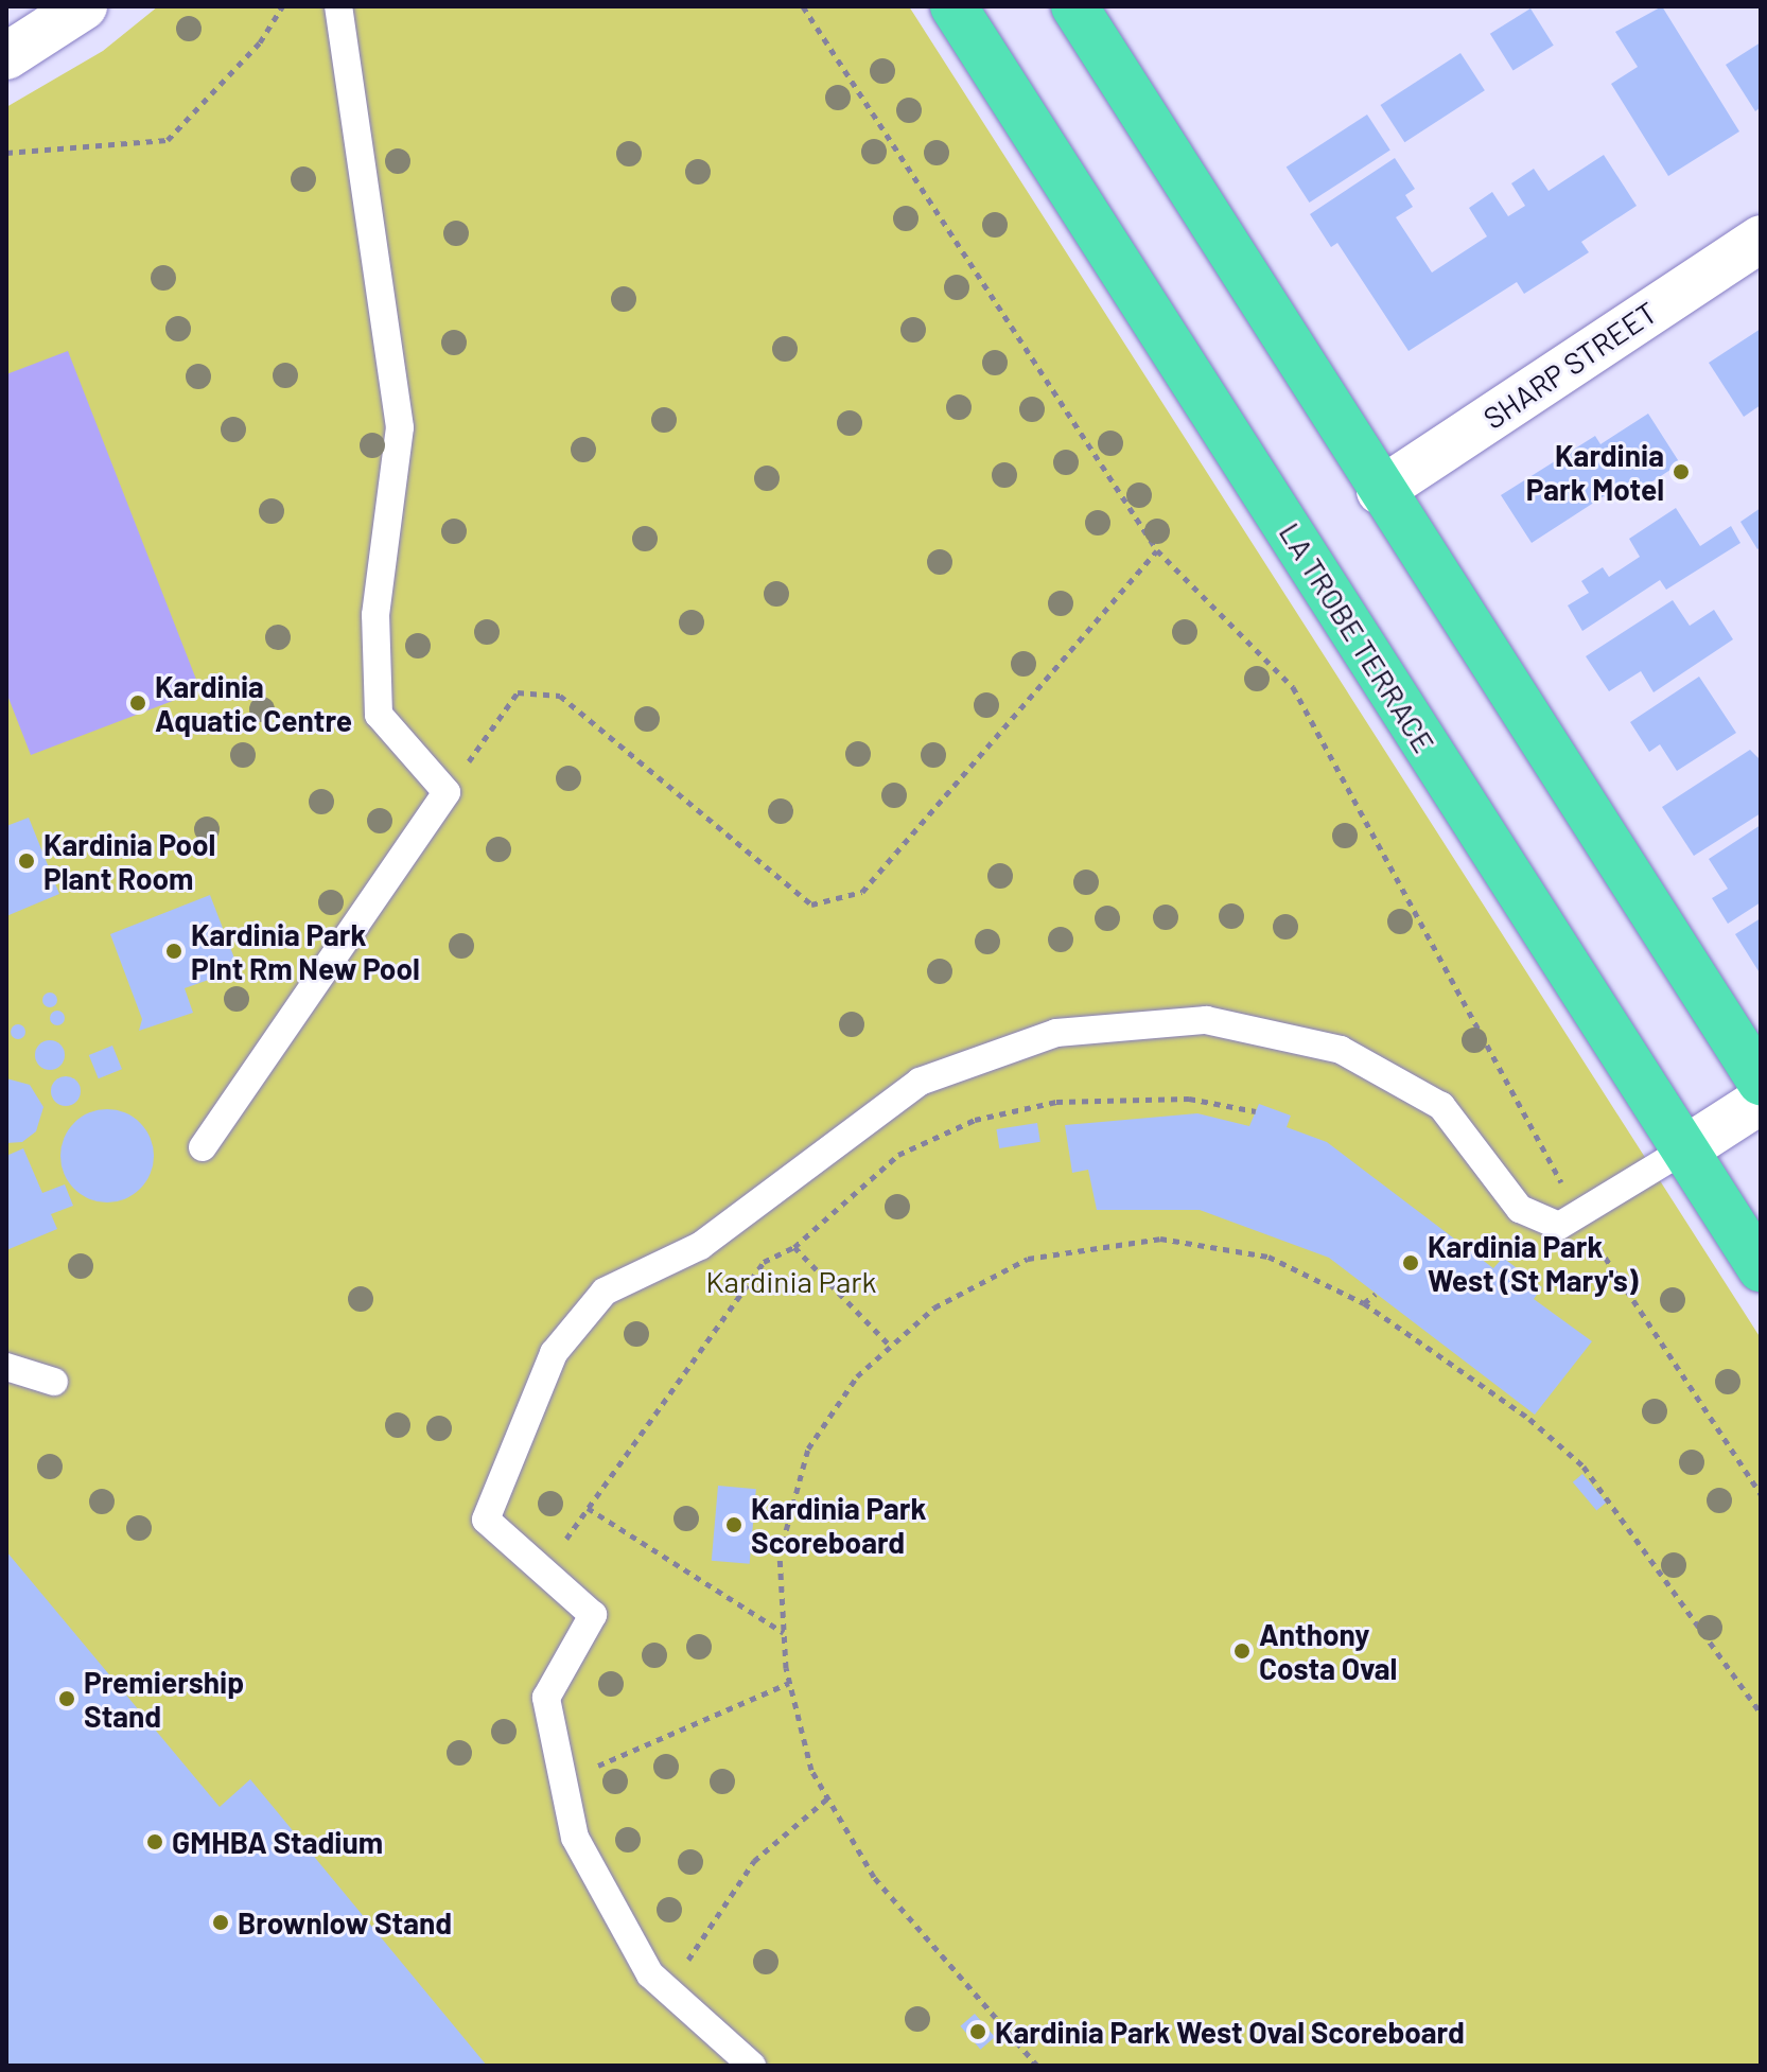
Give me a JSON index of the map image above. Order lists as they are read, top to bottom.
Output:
{
  "streets": {
    "highway": ["LA TROBE TERRACE"],
    "street": ["SHARP STREET"]
  },
  "parks": ["Kardinia Park"],
  "places": [
    "Kardinia Park Motel",
    "Kardinia Aquatic Centre",
    "Kardinia Pool Plant Room",
    "Kardinia Park Plnt Rm New Pool",
    "Kardinia Park West (St Mary's)",
    "Kardinia Park Scoreboard",
    "Anthony Costa Oval",
    "Premiership Stand",
    "GMHBA Stadium",
    "Brownlow Stand",
    "Kardinia Park West Oval Scoreboard"
  ]
}
